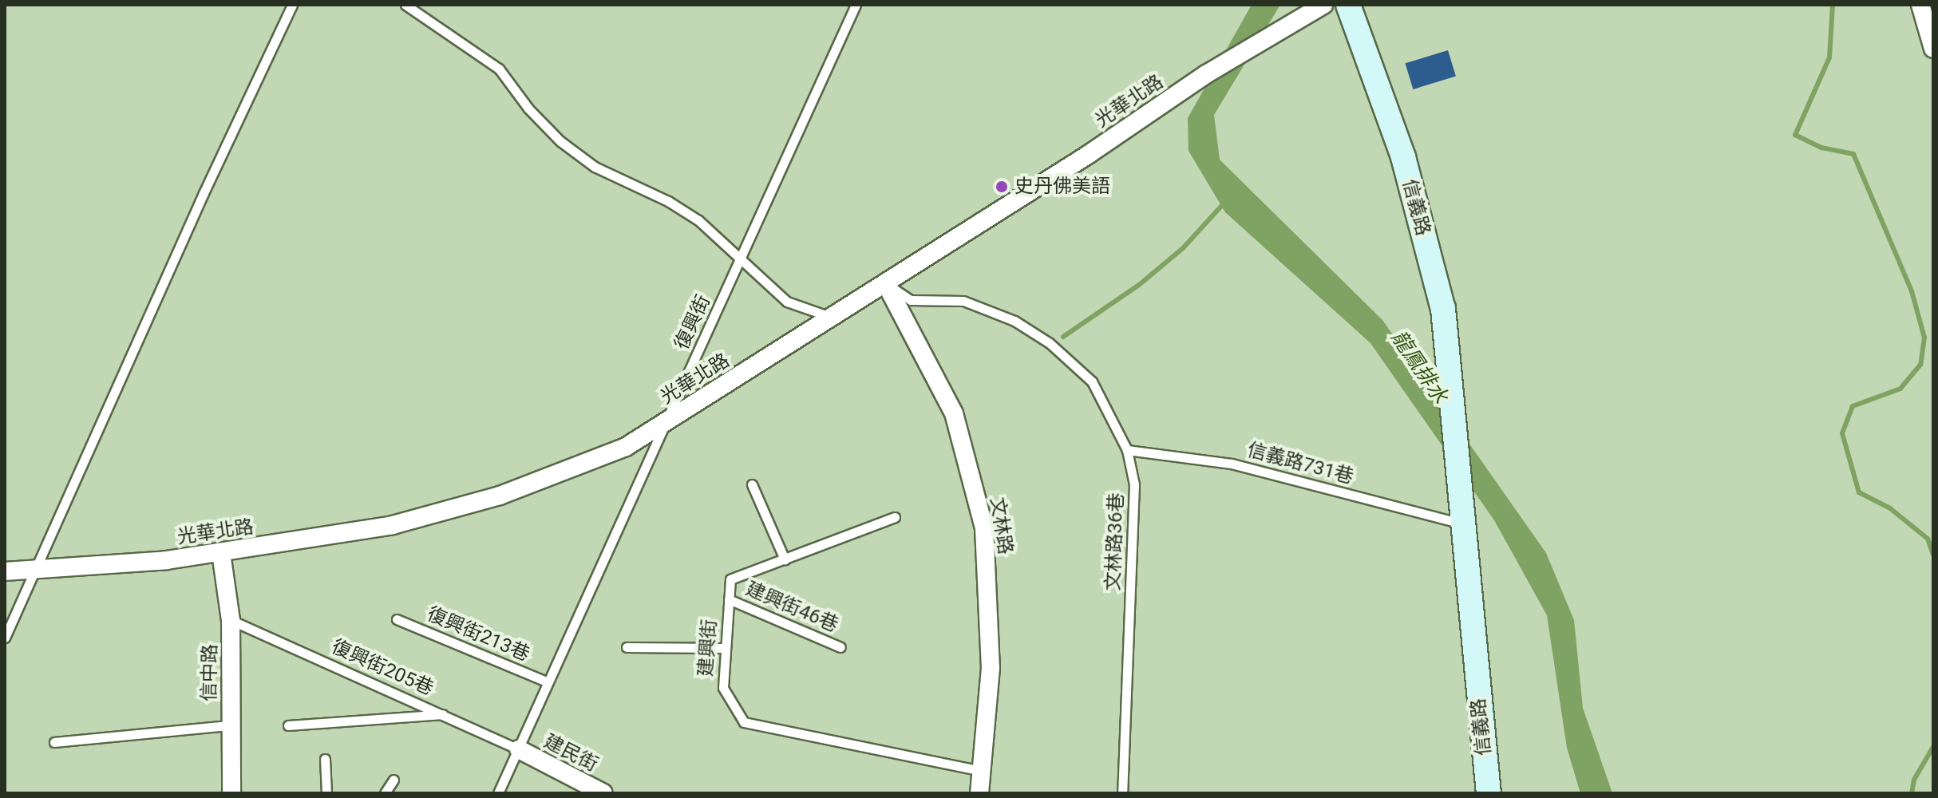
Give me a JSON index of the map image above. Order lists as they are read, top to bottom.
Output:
{
  "streets": {
    "street": [
      "光華北路",
      "信義路",
      "文林路",
      "信中路",
      "建民街"
    ],
    "lane": [
      "復興街",
      "信義路731巷",
      "文林路36巷",
      "建興街46巷",
      "復興街213巷",
      "建興街",
      "復興街205巷"
    ]
  },
  "crossings": [
    ["光華北路", "復興街"],
    ["光華北路", "文林路"],
    ["光華北路", "文林路36巷"],
    ["光華北路", "信中路"],
    ["信義路", "信義路731巷"],
    ["復興街", "復興街213巷"],
    ["復興街", "復興街205巷"],
    ["復興街", "建民街"],
    ["信義路731巷", "文林路36巷"],
    ["文林路", "文林路36巷"],
    ["文林路", "建興街"],
    ["建興街46巷", "建興街"],
    ["復興街205巷", "信中路"],
    ["復興街205巷", "建民街"]
  ],
  "water": ["龍鳳排水"],
  "places": ["史丹佛美語"]
}
